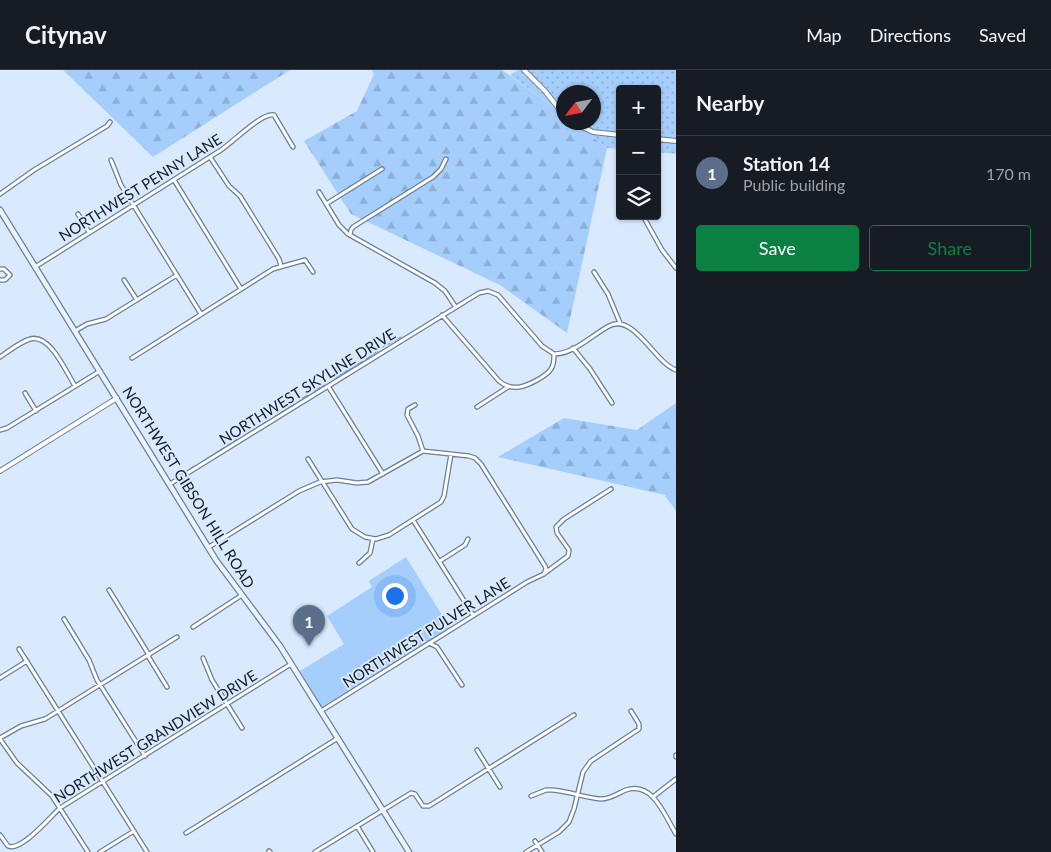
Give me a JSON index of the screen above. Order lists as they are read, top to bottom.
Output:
{
  "streets": {
    "main road": ["NORTHWEST GIBSON HILL ROAD"],
    "street": [
      "NORTHWEST PENNY LANE",
      "NORTHWEST SKYLINE DRIVE",
      "NORTHWEST PULVER LANE",
      "NORTHWEST GRANDVIEW DRIVE"
    ]
  },
  "crossings": [
    ["NORTHWEST PENNY LANE", "NORTHWEST GIBSON HILL ROAD"],
    ["NORTHWEST SKYLINE DRIVE", "NORTHWEST GIBSON HILL ROAD"],
    ["NORTHWEST GIBSON HILL ROAD", "NORTHWEST PULVER LANE"],
    ["NORTHWEST GIBSON HILL ROAD", "NORTHWEST GRANDVIEW DRIVE"]
  ],
  "north": "bottom left",
  "page": {
    "header": "Citynav",
    "nav": ["Map", "Directions", "Saved"],
    "heading": "Nearby",
    "map_buttons": ["+", "−"],
    "list": [
      {
        "mark": "1",
        "name": "Station 14",
        "note": "Public building",
        "value": "170 m"
      }
    ],
    "buttons": ["Save", "Share"],
    "pins": "1"
  }
}
